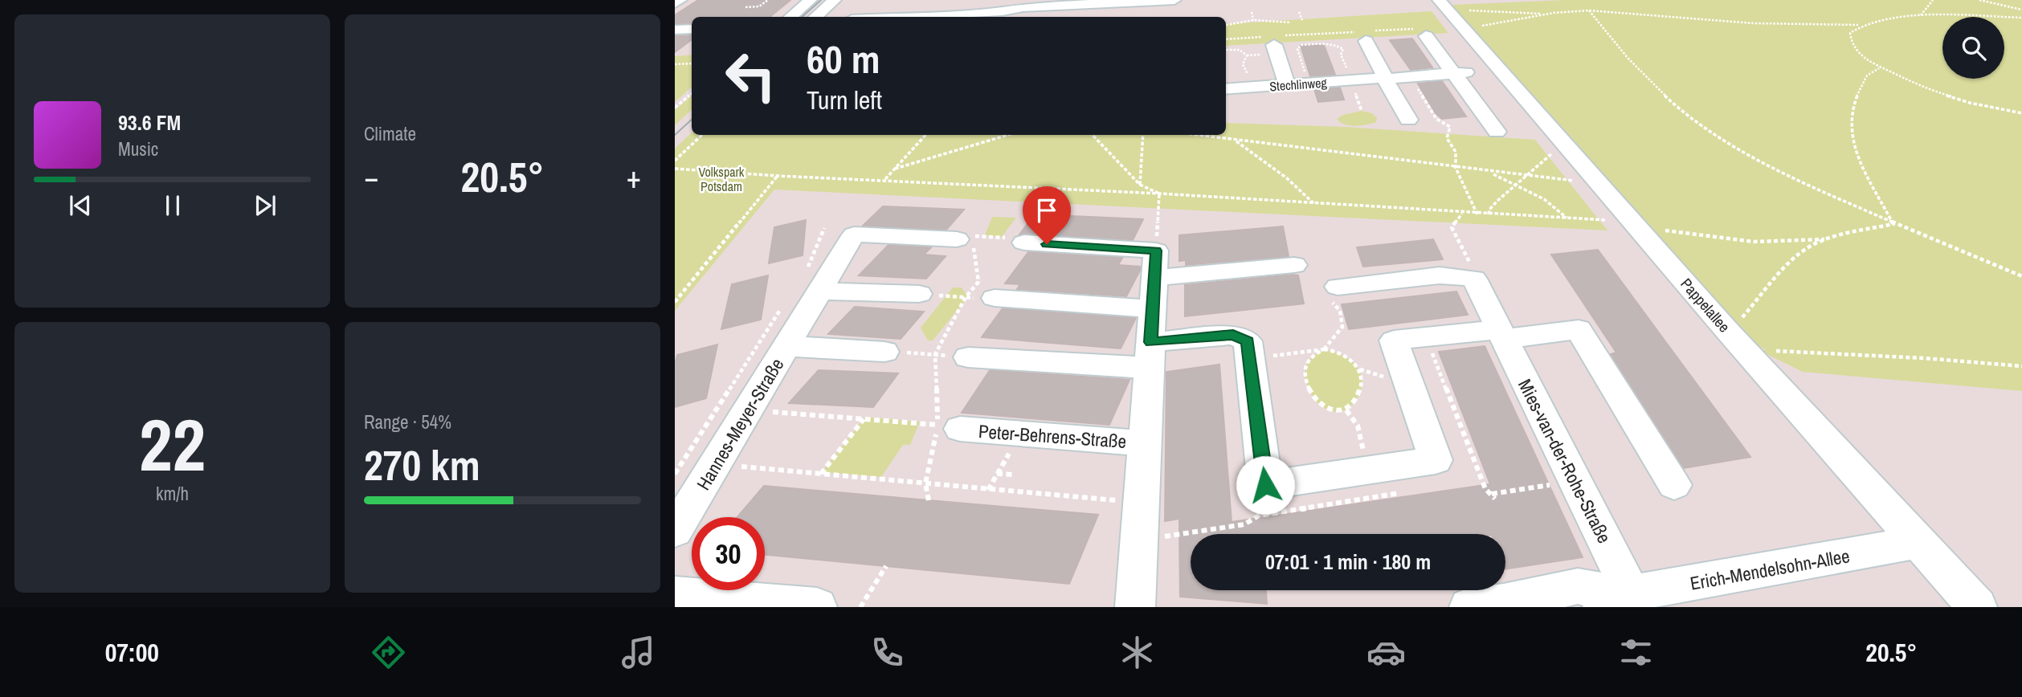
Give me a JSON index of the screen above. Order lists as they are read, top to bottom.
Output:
{
  "streets": {
    "street": [
      "Stechlinweg",
      "Pappelallee",
      "Hannes-Meyer-Straße",
      "Peter-Behrens-Straße",
      "Mies-van-der-Rohe-Straße",
      "Erich-Mendelsohn-Allee"
    ]
  },
  "crossings": [
    ["Stechlinweg", "Pappelallee"],
    ["Pappelallee", "Erich-Mendelsohn-Allee"],
    ["Mies-van-der-Rohe-Straße", "Erich-Mendelsohn-Allee"]
  ],
  "parks": ["Volkspark Potsdam"],
  "page": {
    "tile": [
      "Climate",
      ["22", "km/h"],
      ["Range · 54%", "270 km"]
    ],
    "turn": ["60 m", "Turn left"],
    "song": ["93.6 FM", "Music"],
    "heat": ["−", "20.5°", "+"],
    "limit": "30",
    "trip": "07:01 · 1 min · 180 m",
    "tabs": ["07:00", "20.5°"]
  }
}
